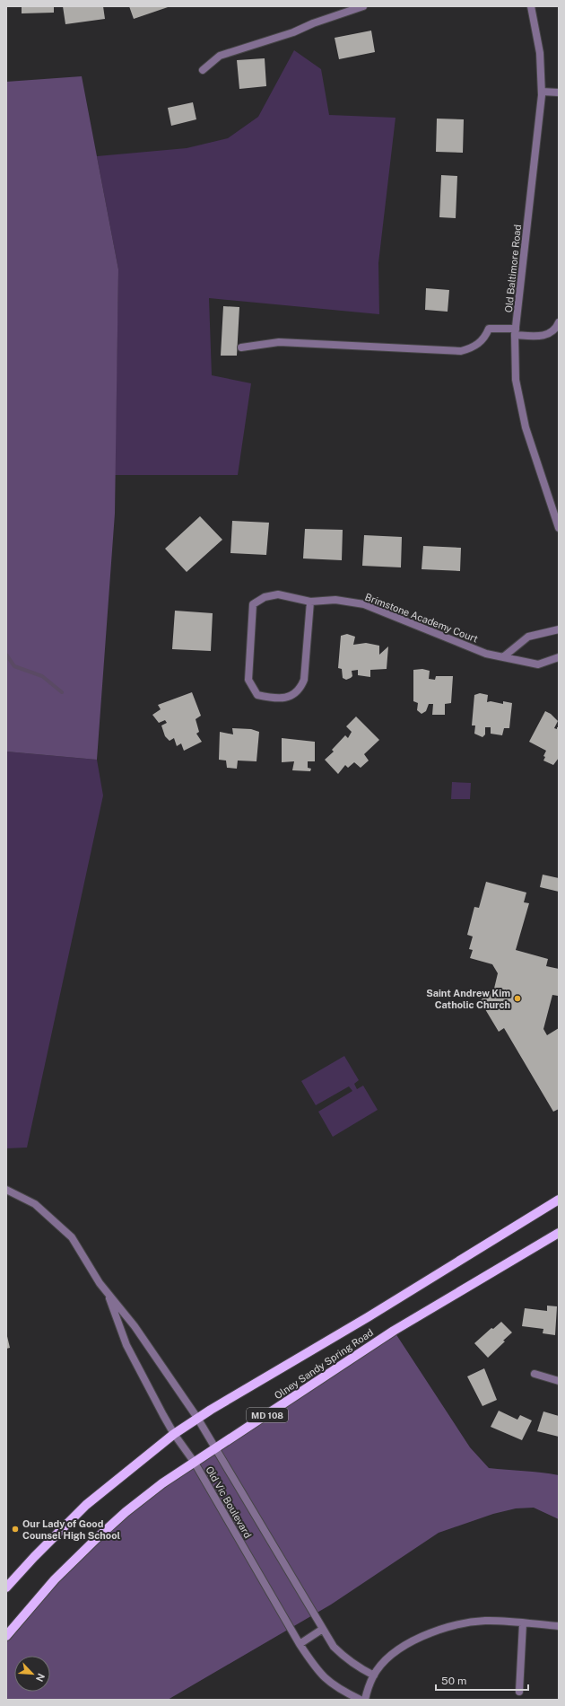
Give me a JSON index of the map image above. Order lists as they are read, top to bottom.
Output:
{
  "streets": {
    "main road": ["Olney Sandy Spring Road", "MD 108"],
    "street": ["Old Baltimore Road", "Brimstone Academy Court", "Old Vic Boulevard"]
  },
  "crossings": [
    ["Olney Sandy Spring Road", "Old Vic Boulevard"]
  ],
  "places": ["Saint Andrew Kim Catholic Church", "Our Lady of Good Counsel High School"],
  "scale_bar": "50 m",
  "north": "bottom right"
}
